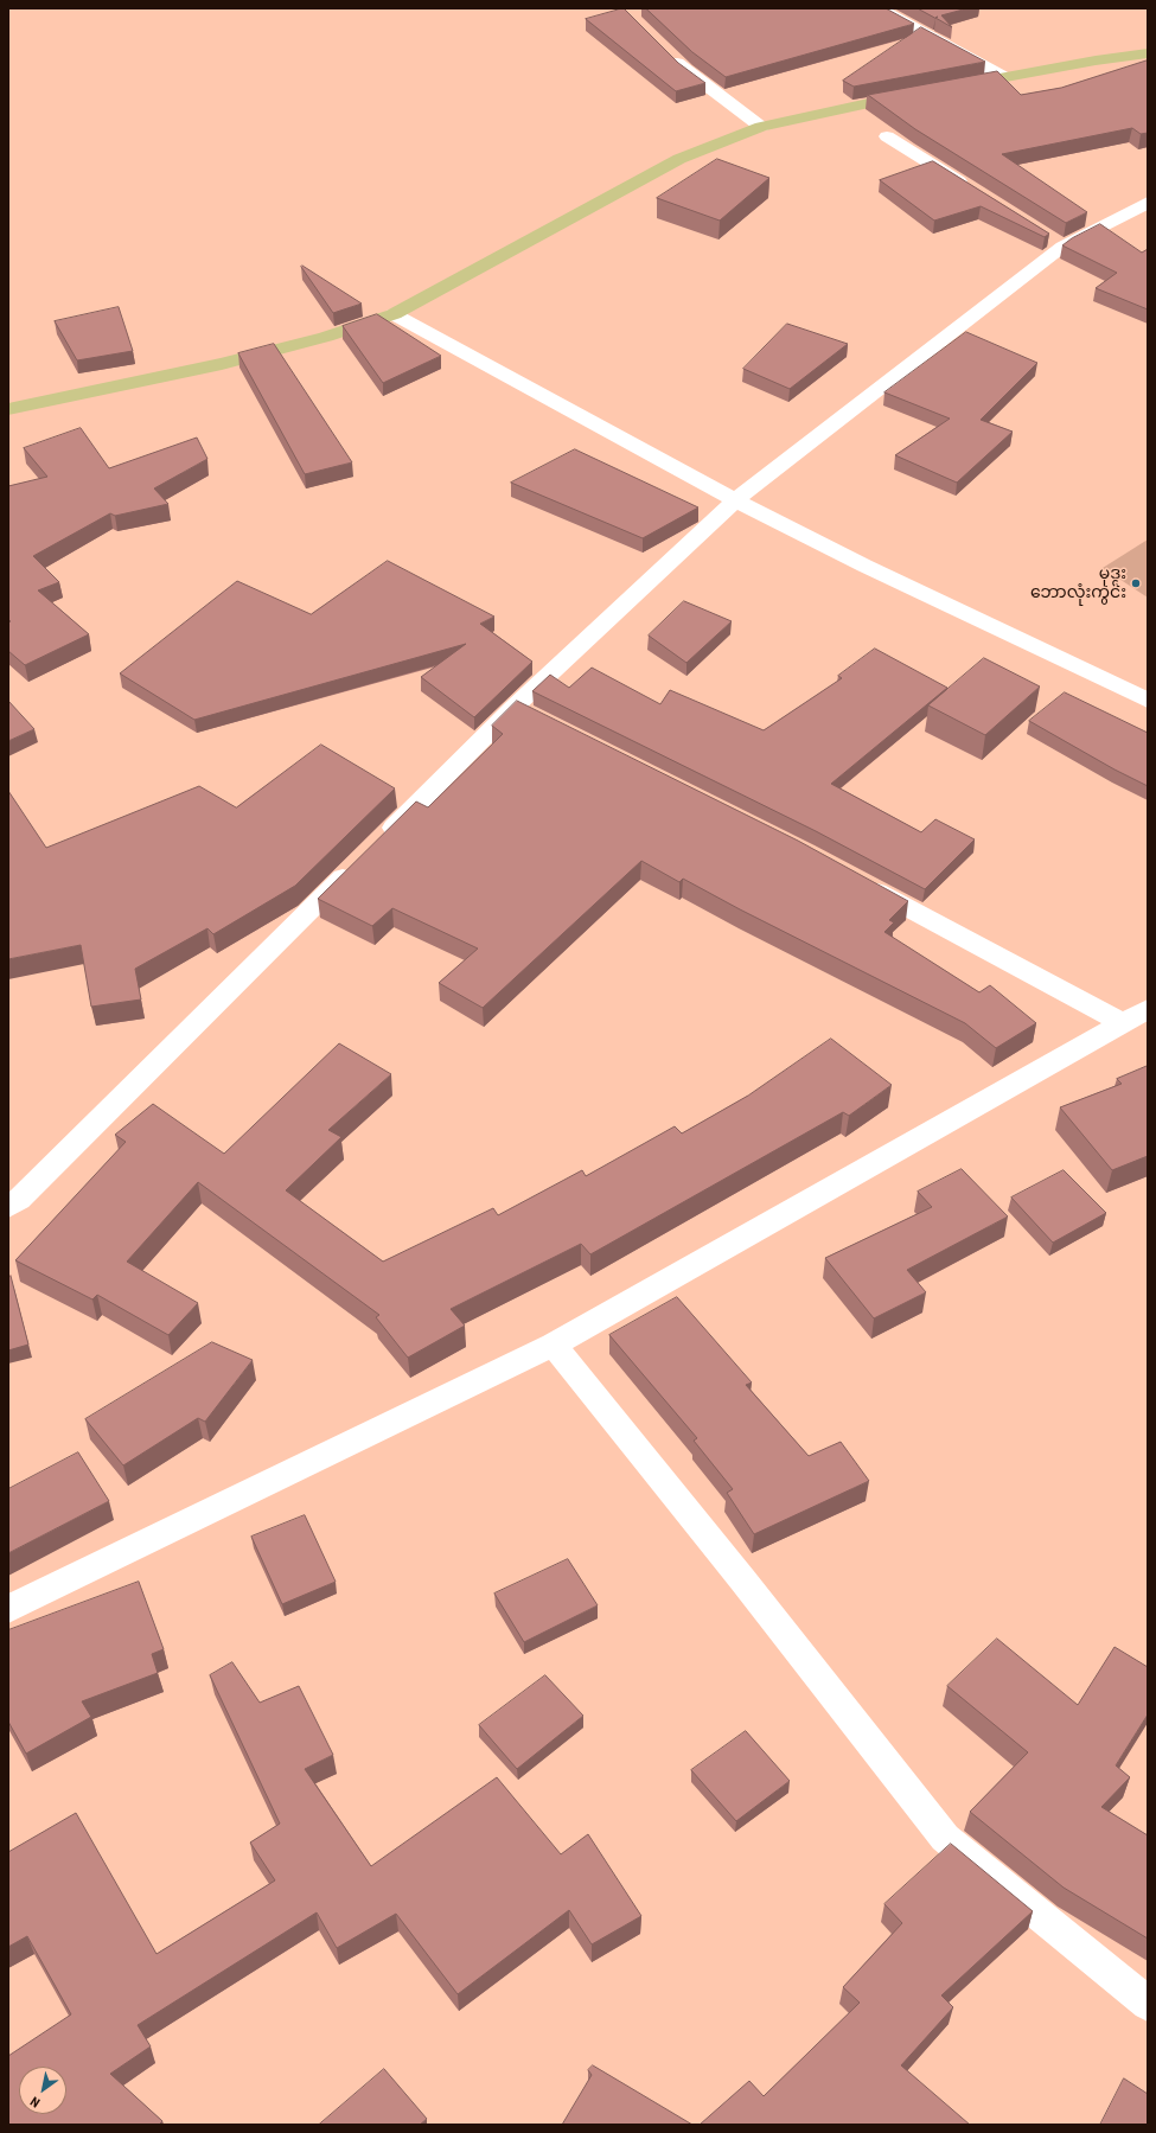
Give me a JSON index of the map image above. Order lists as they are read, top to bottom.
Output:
{
  "places": ["မုဒူး ဘောလုံးကွင်း"],
  "north": "bottom left"
}
